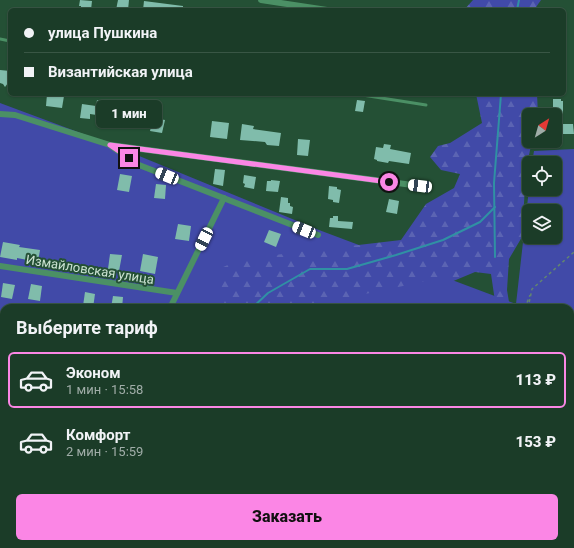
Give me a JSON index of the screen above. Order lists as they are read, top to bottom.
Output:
{
  "streets": {
    "street": ["Измайловская улица"]
  },
  "north": "top right",
  "page": {
    "banner": ["улица Пушкина", "Византийская улица"],
    "bubble": "1 мин",
    "heading": "Выберите тариф",
    "list": [
      {
        "name": "Эконом",
        "note": "1 мин · 15:58",
        "value": "113 ₽"
      },
      {
        "name": "Комфорт",
        "note": "2 мин · 15:59",
        "value": "153 ₽"
      }
    ],
    "buttons": "Заказать"
  }
}
